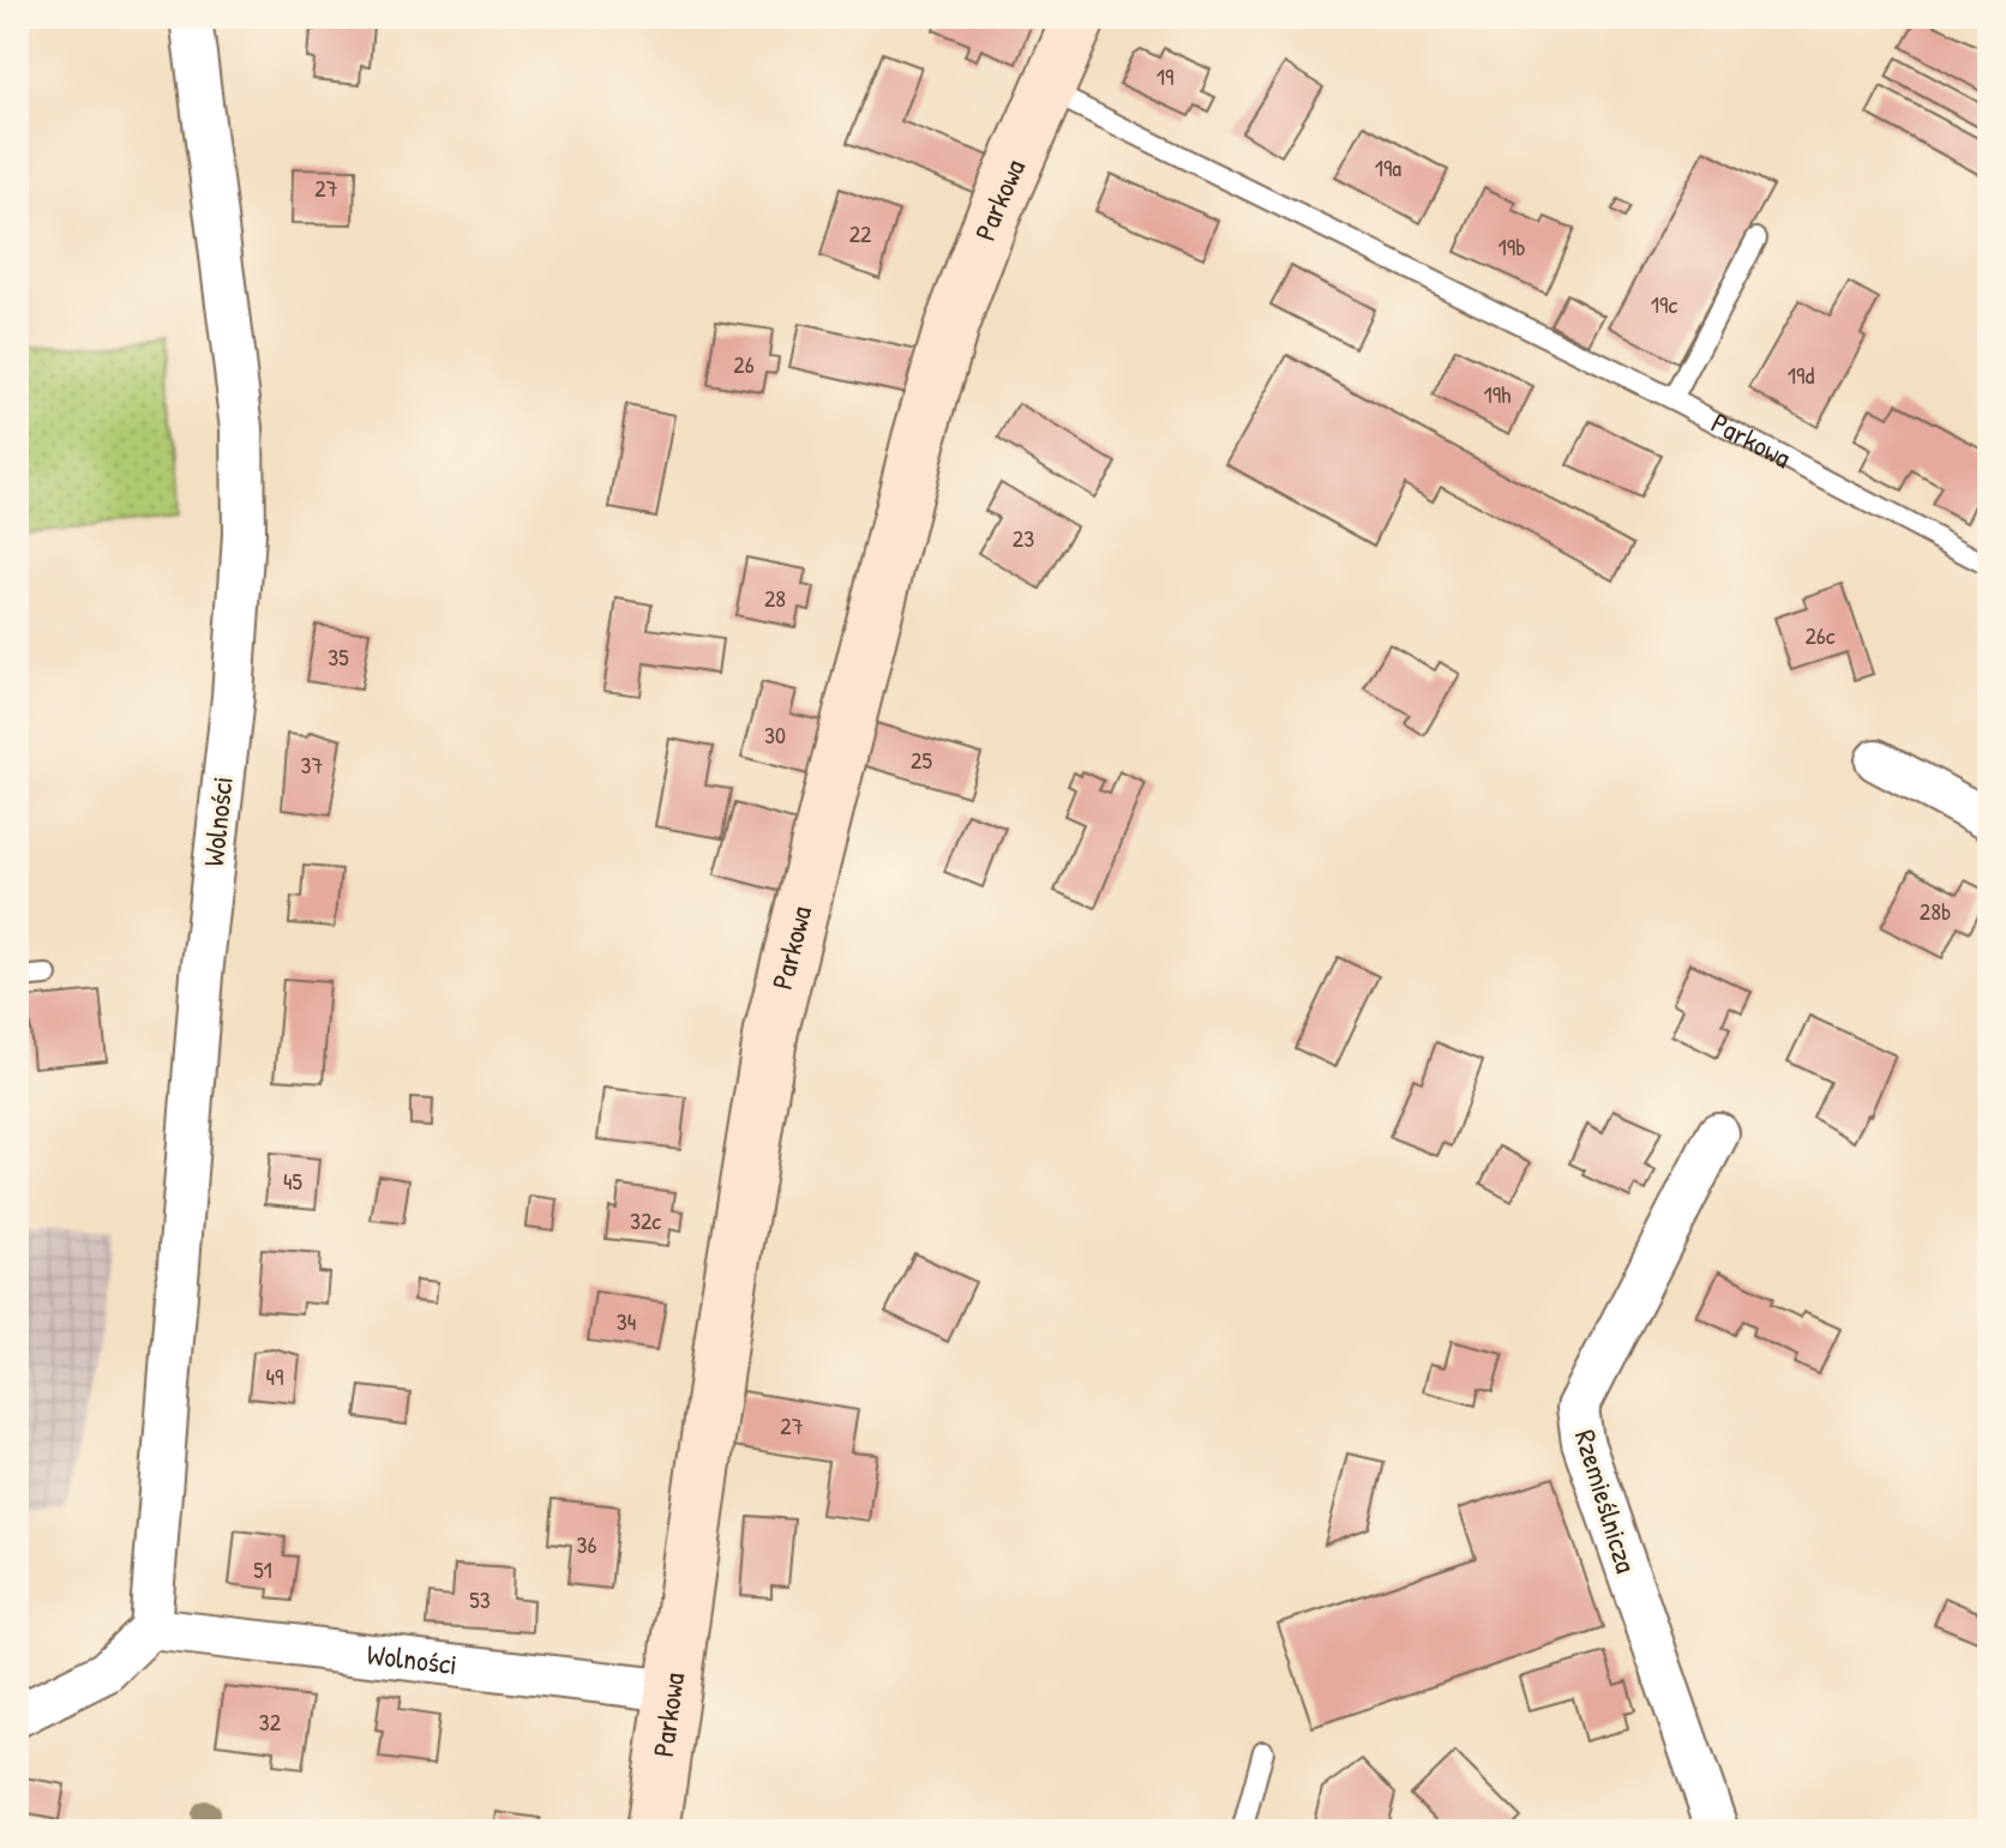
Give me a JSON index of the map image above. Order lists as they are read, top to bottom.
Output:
{
  "streets": {
    "street": ["Parkowa", "Wolności", "Rzemieślnicza"]
  },
  "crossings": [
    ["Parkowa", "Wolności"]
  ],
  "house_numbers": [
    "19",
    "19a",
    "27",
    "22",
    "19b",
    "19c",
    "26",
    "19d",
    "19h",
    "23",
    "28",
    "26c",
    "35",
    "30",
    "25",
    "37",
    "28b",
    "45",
    "32c",
    "34",
    "49",
    "27",
    "36",
    "51",
    "53",
    "32"
  ]
}
